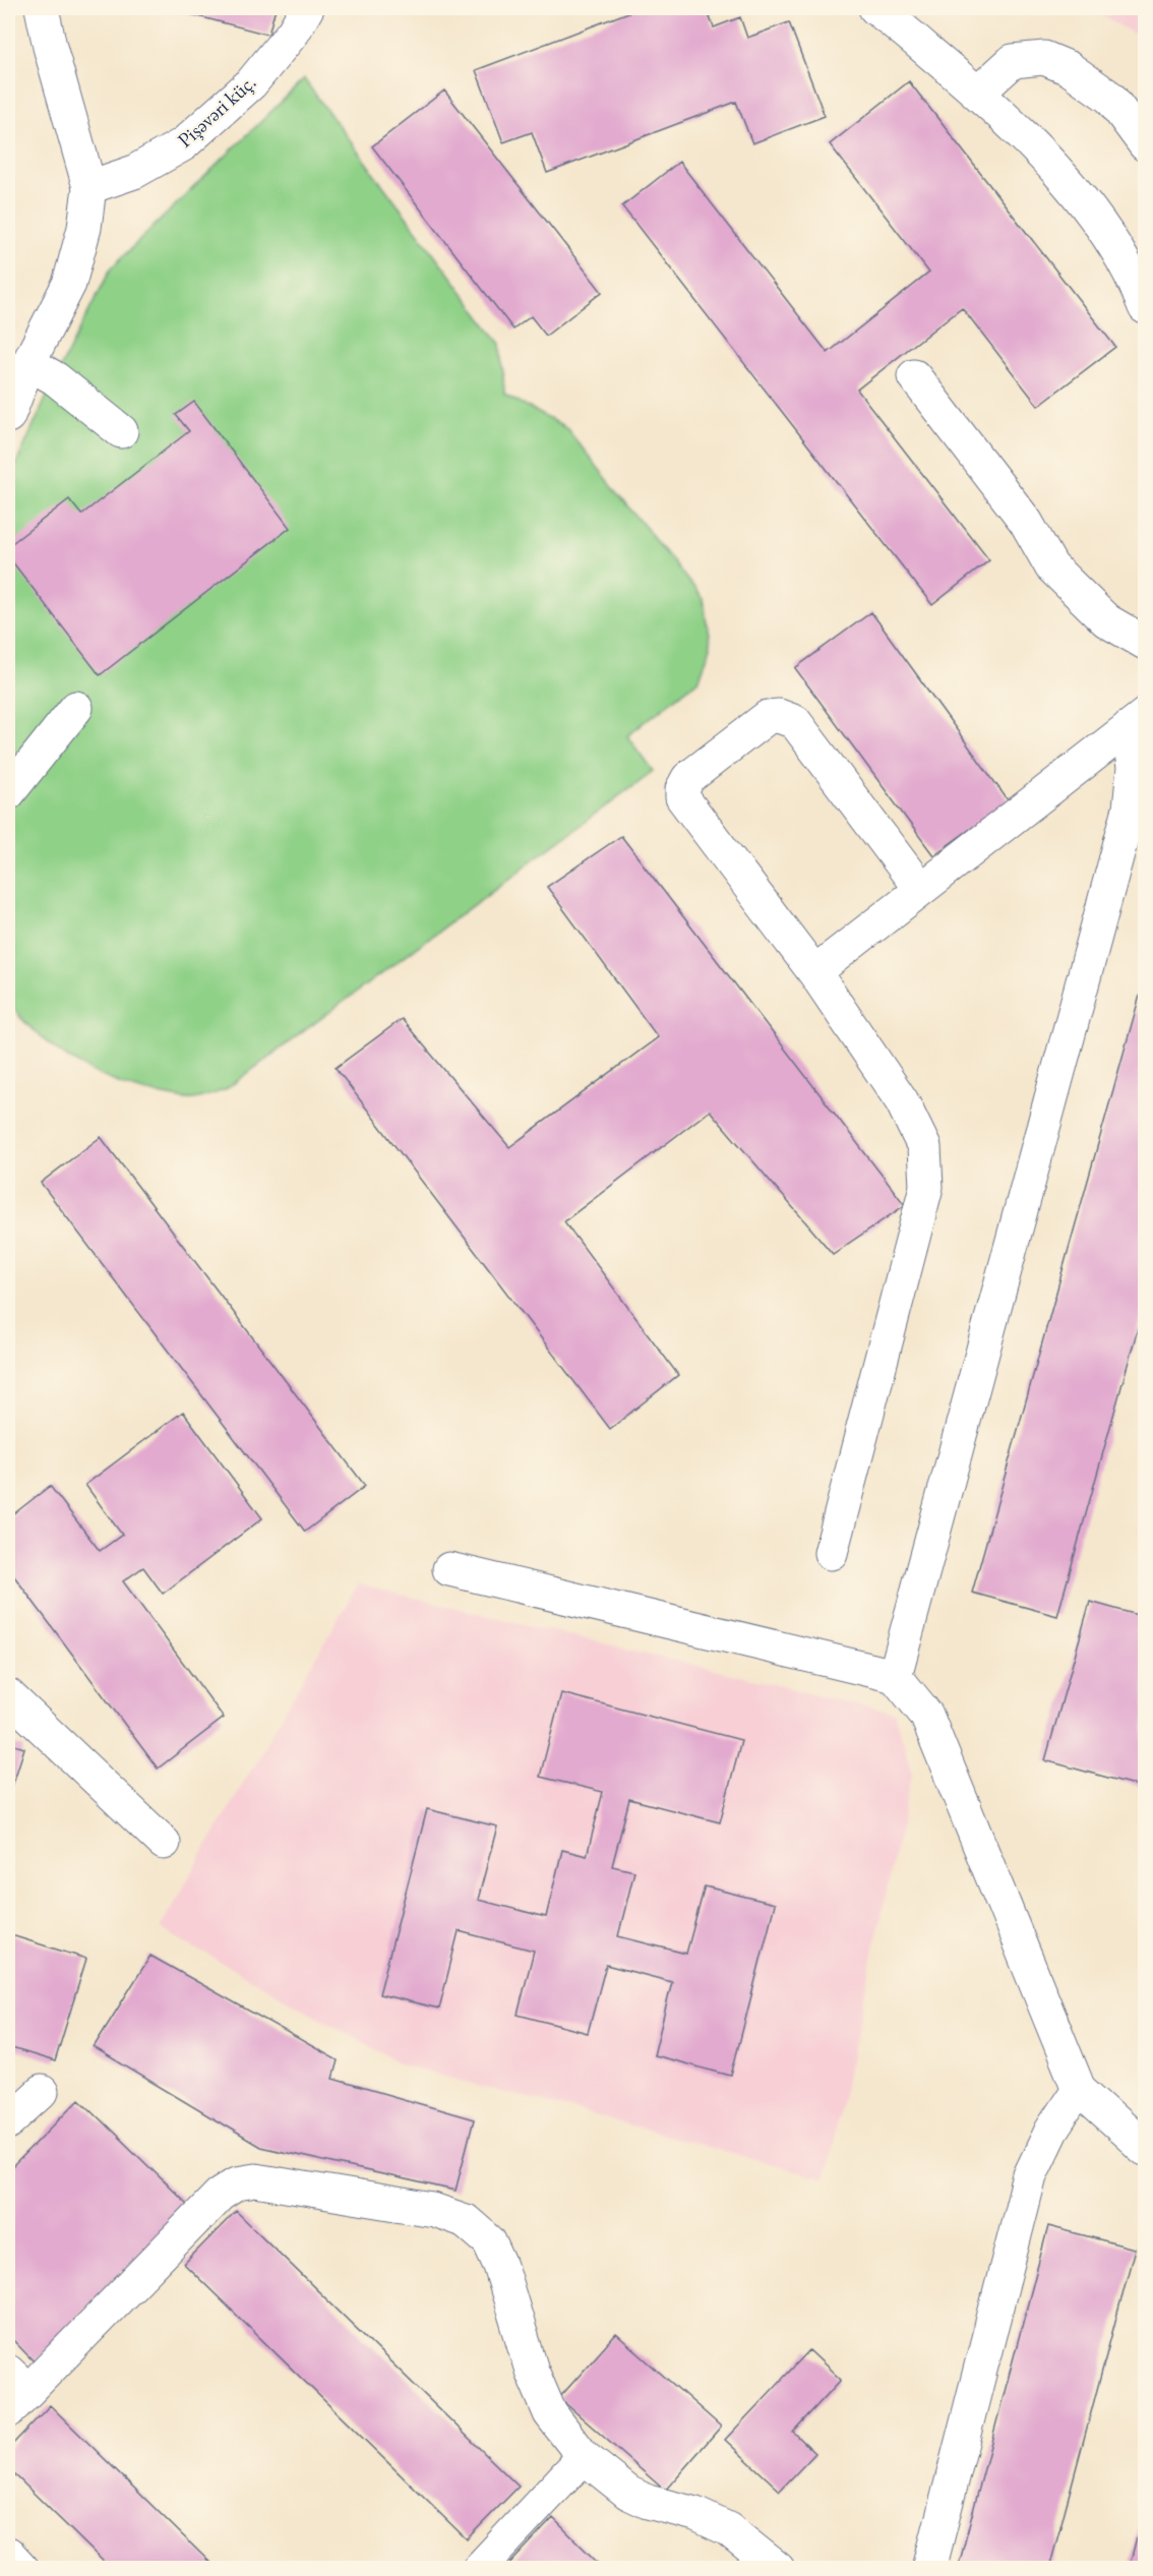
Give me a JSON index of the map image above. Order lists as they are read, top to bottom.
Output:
{
  "streets": {
    "street": ["Pişəvəri küç."]
  }
}
